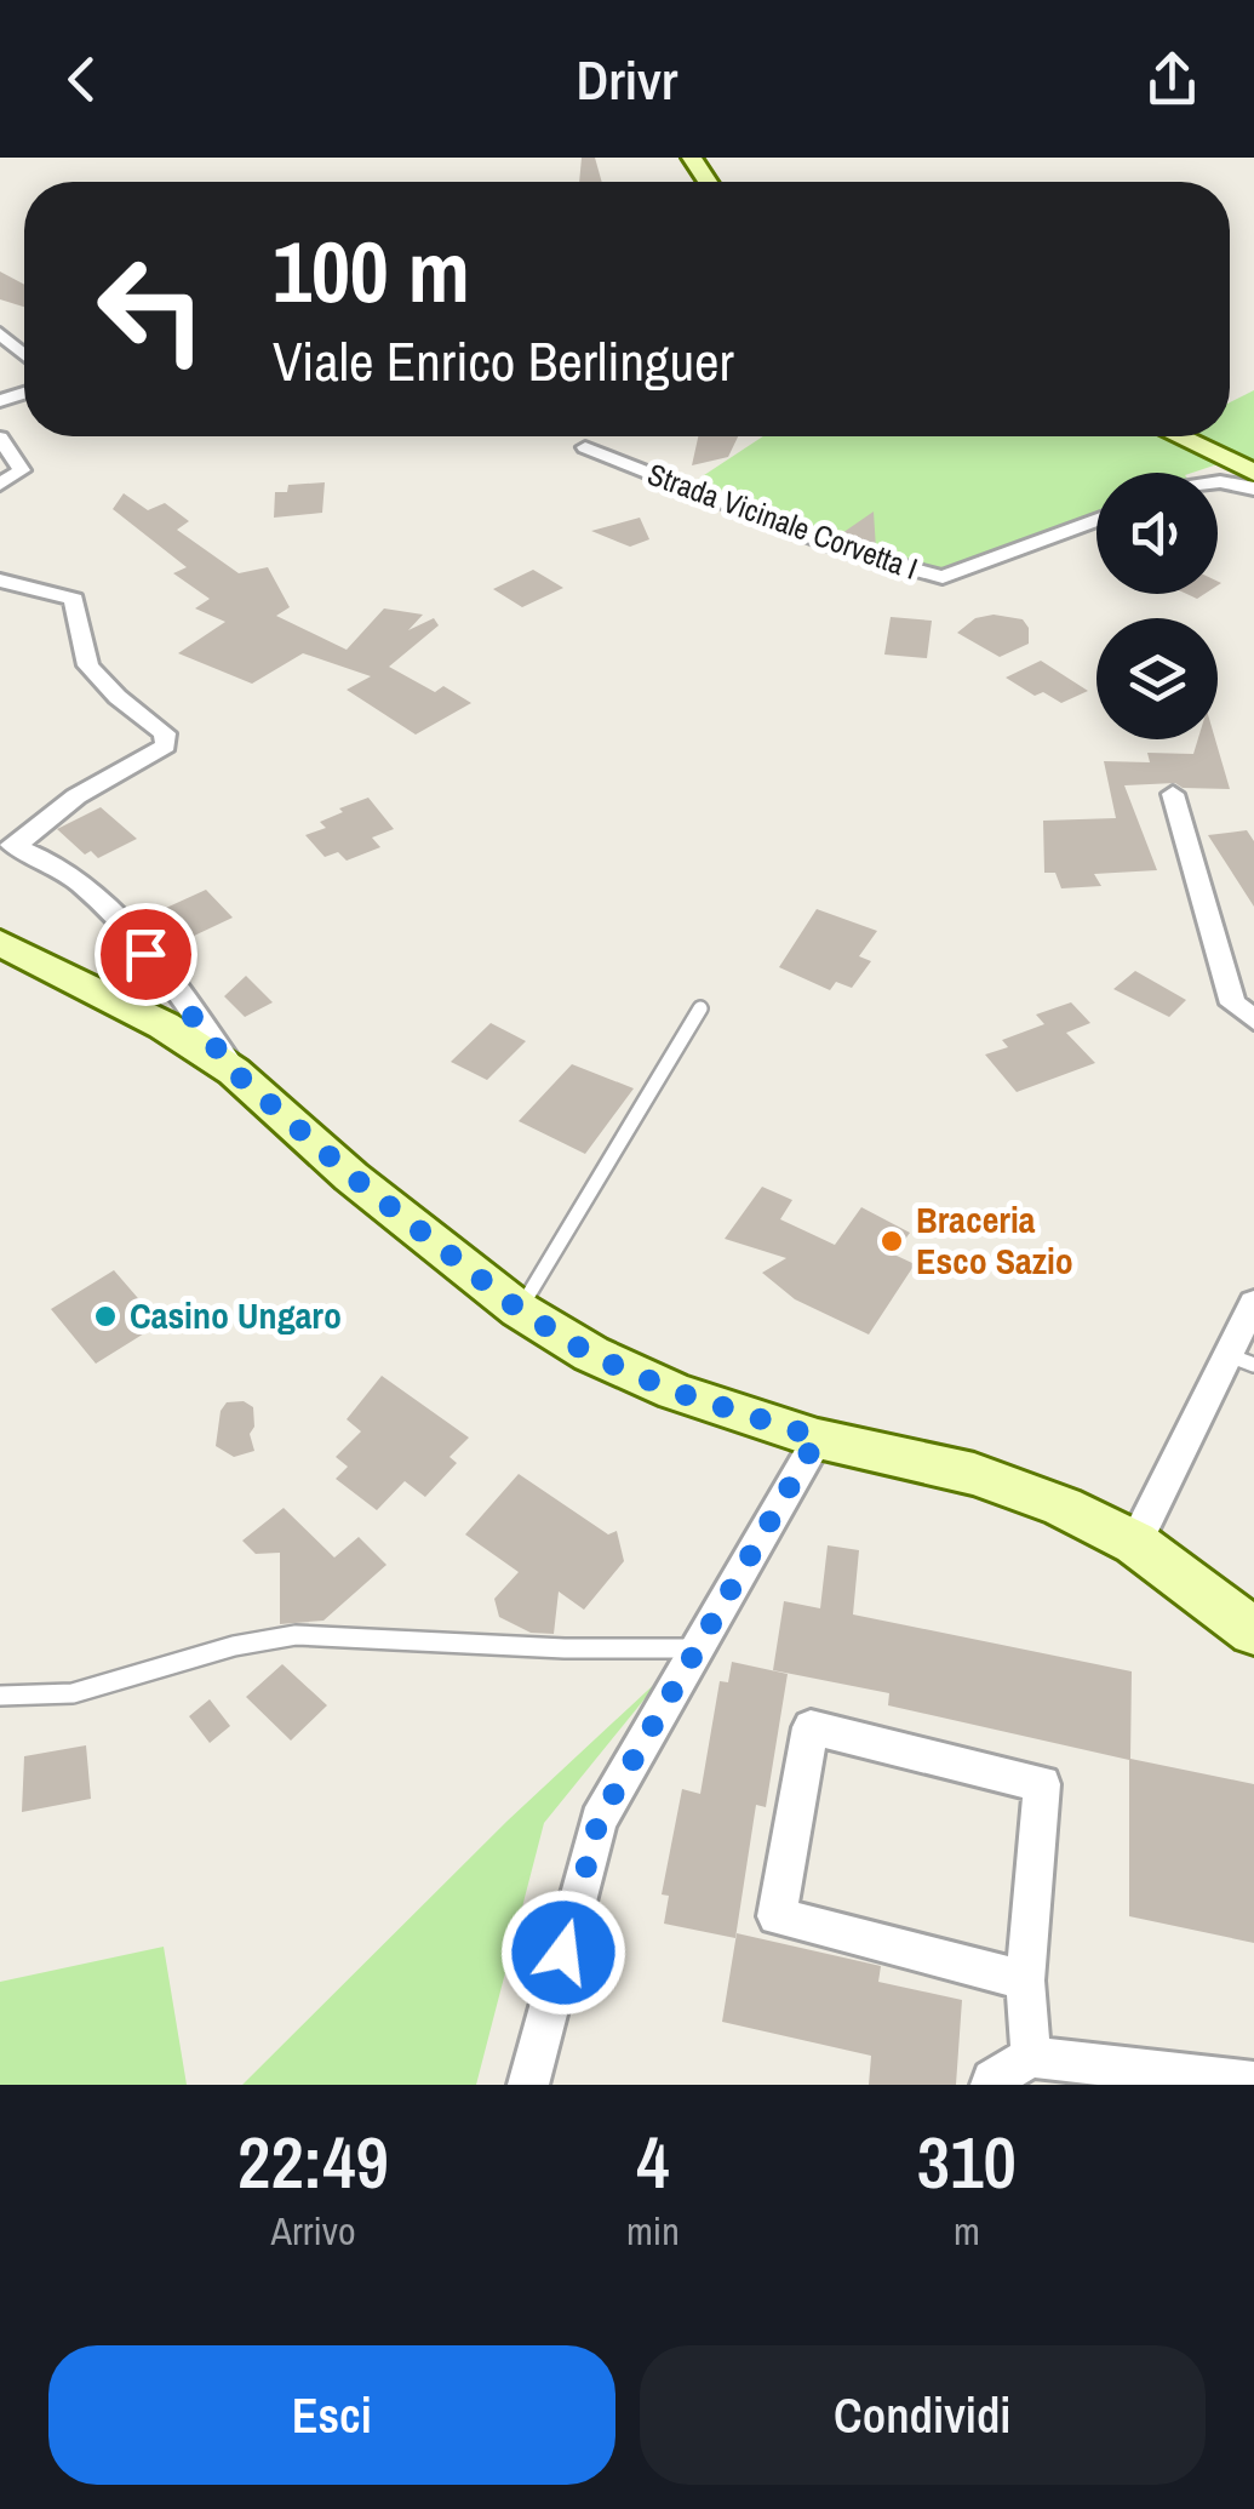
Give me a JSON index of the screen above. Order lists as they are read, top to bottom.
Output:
{
  "streets": {
    "street": ["Strada Vicinale Corvetta I"]
  },
  "places": ["Braceria Esco Sazio", "Casino Ungaro"],
  "page": {
    "header": "Drivr",
    "turn": ["100 m", "Viale Enrico Berlinguer"],
    "eta": [
      "22:49",
      "Arrivo",
      "4",
      "min",
      "310",
      "m"
    ],
    "buttons": ["Esci", "Condividi"]
  }
}
